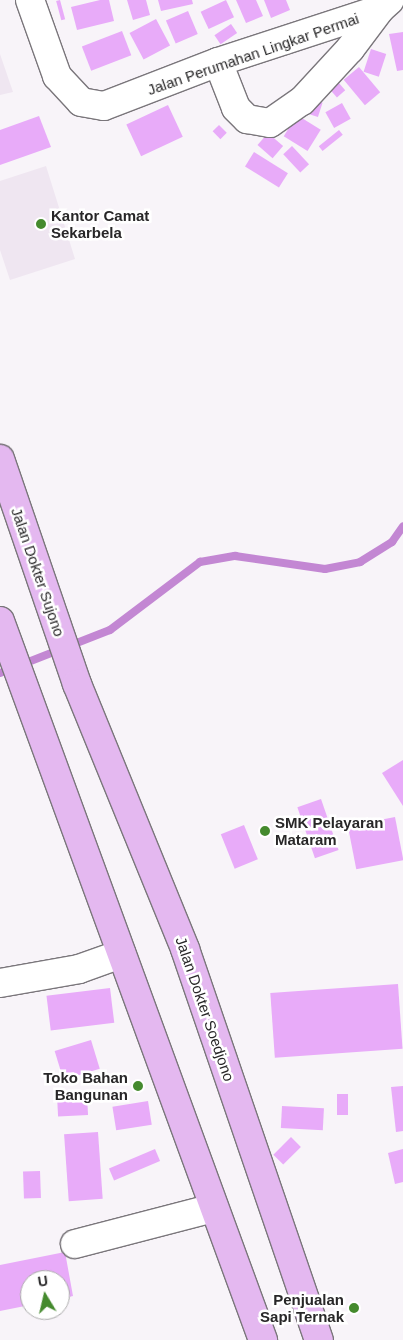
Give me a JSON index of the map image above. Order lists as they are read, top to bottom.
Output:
{
  "streets": {
    "highway": ["Jalan Dokter Sujono", "Jalan Dokter Soedjono"],
    "street": ["Jalan Perumahan Lingkar Permai"]
  },
  "crossings": [
    ["Jalan Dokter Sujono", "Jalan Dokter Soedjono"]
  ],
  "places": [
    "Kantor Camat Sekarbela",
    "SMK Pelayaran Mataram",
    "Toko Bahan Bangunan",
    "Penjualan Sapi Ternak"
  ],
  "north": "top"
}
